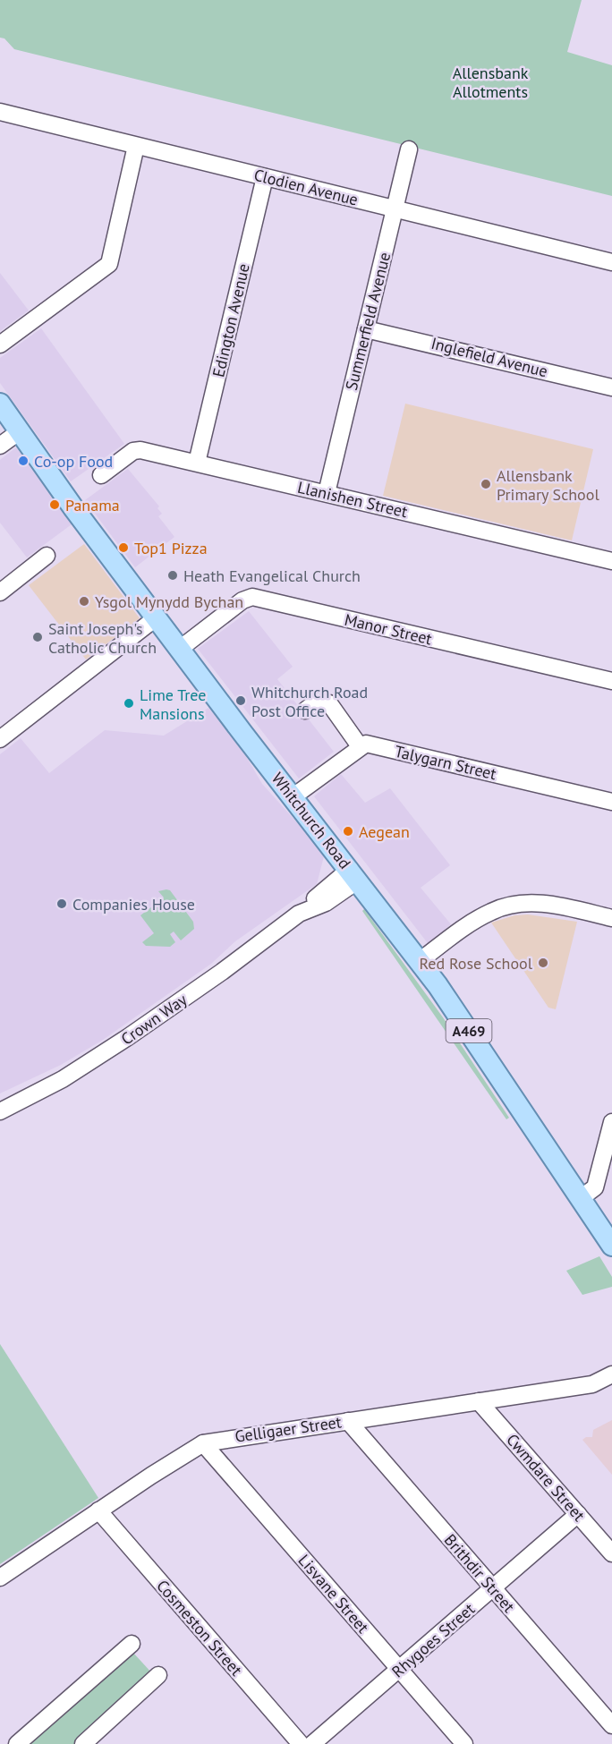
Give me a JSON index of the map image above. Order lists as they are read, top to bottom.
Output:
{
  "streets": {
    "main road": ["Whitchurch Road", "A469"],
    "street": [
      "Clodien Avenue",
      "Edington Avenue",
      "Summerfield Avenue",
      "Inglefield Avenue",
      "Llanishen Street",
      "Manor Street",
      "Talygarn Street",
      "Crown Way",
      "Gelligaer Street",
      "Cwmdare Street",
      "Brithdir Street",
      "Lisvane Street",
      "Cosmeston Street",
      "Rhygoes Street"
    ]
  },
  "crossings": [
    ["Clodien Avenue", "Edington Avenue"],
    ["Clodien Avenue", "Summerfield Avenue"],
    ["Edington Avenue", "Llanishen Street"],
    ["Summerfield Avenue", "Inglefield Avenue"],
    ["Summerfield Avenue", "Llanishen Street"],
    ["Manor Street", "Whitchurch Road"],
    ["Whitchurch Road", "Crown Way"],
    ["Gelligaer Street", "Cwmdare Street"],
    ["Gelligaer Street", "Brithdir Street"],
    ["Gelligaer Street", "Lisvane Street"],
    ["Gelligaer Street", "Cosmeston Street"],
    ["Cwmdare Street", "Rhygoes Street"],
    ["Brithdir Street", "Rhygoes Street"],
    ["Lisvane Street", "Rhygoes Street"]
  ],
  "parks": ["Allensbank Allotments"],
  "places": [
    "Co-op Food",
    "Allensbank Primary School",
    "Panama",
    "Top1 Pizza",
    "Heath Evangelical Church",
    "Ysgol Mynydd Bychan",
    "Saint Joseph's Catholic Church",
    "Whitchurch Road Post Office",
    "Lime Tree Mansions",
    "Aegean",
    "Companies House",
    "Red Rose School"
  ]
}
